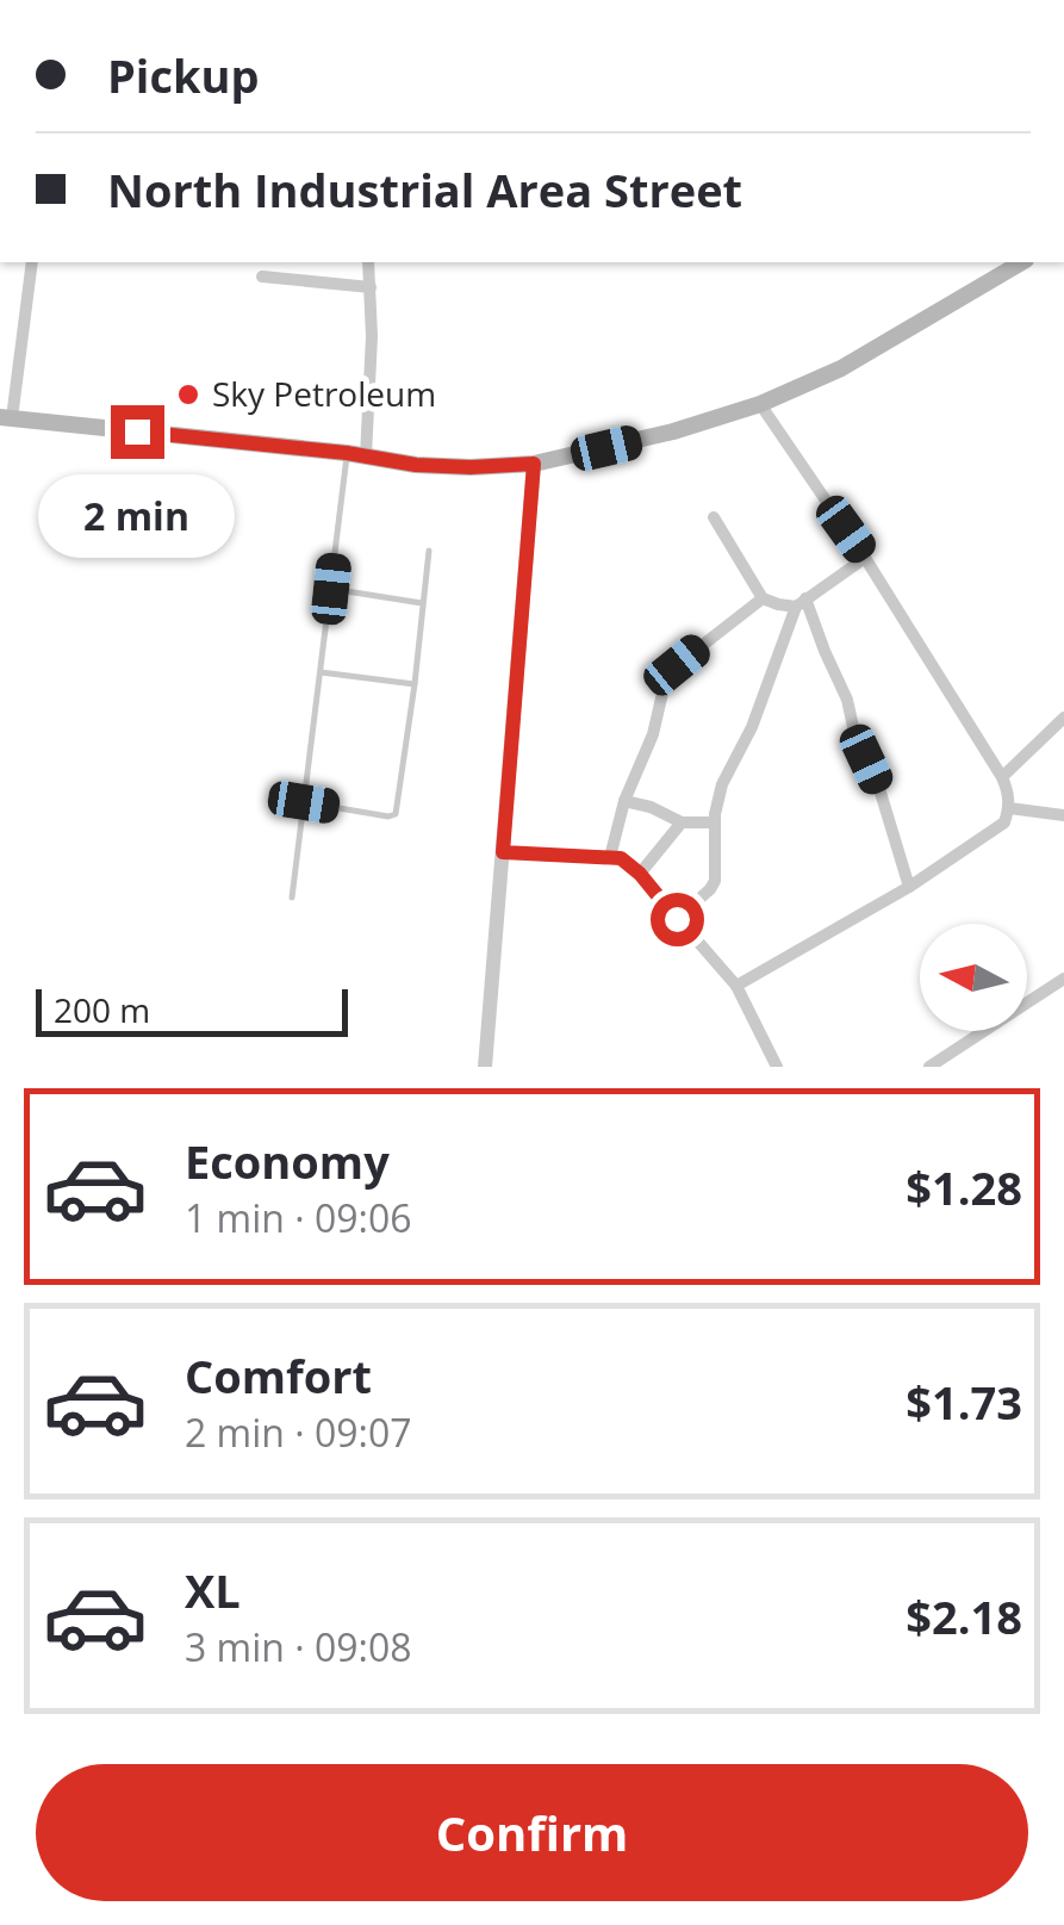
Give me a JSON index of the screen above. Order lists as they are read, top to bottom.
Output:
{
  "places": ["Sky Petroleum"],
  "scale_bar": "200 m",
  "north": "left",
  "page": {
    "banner": ["Pickup", "North Industrial Area Street"],
    "bubble": "2 min",
    "scale": "200 m",
    "list": [
      {
        "name": "Economy",
        "note": "1 min · 09:06",
        "value": "$1.28"
      },
      {
        "name": "Comfort",
        "note": "2 min · 09:07",
        "value": "$1.73"
      },
      {
        "name": "XL",
        "note": "3 min · 09:08",
        "value": "$2.18"
      }
    ],
    "buttons": "Confirm"
  }
}
